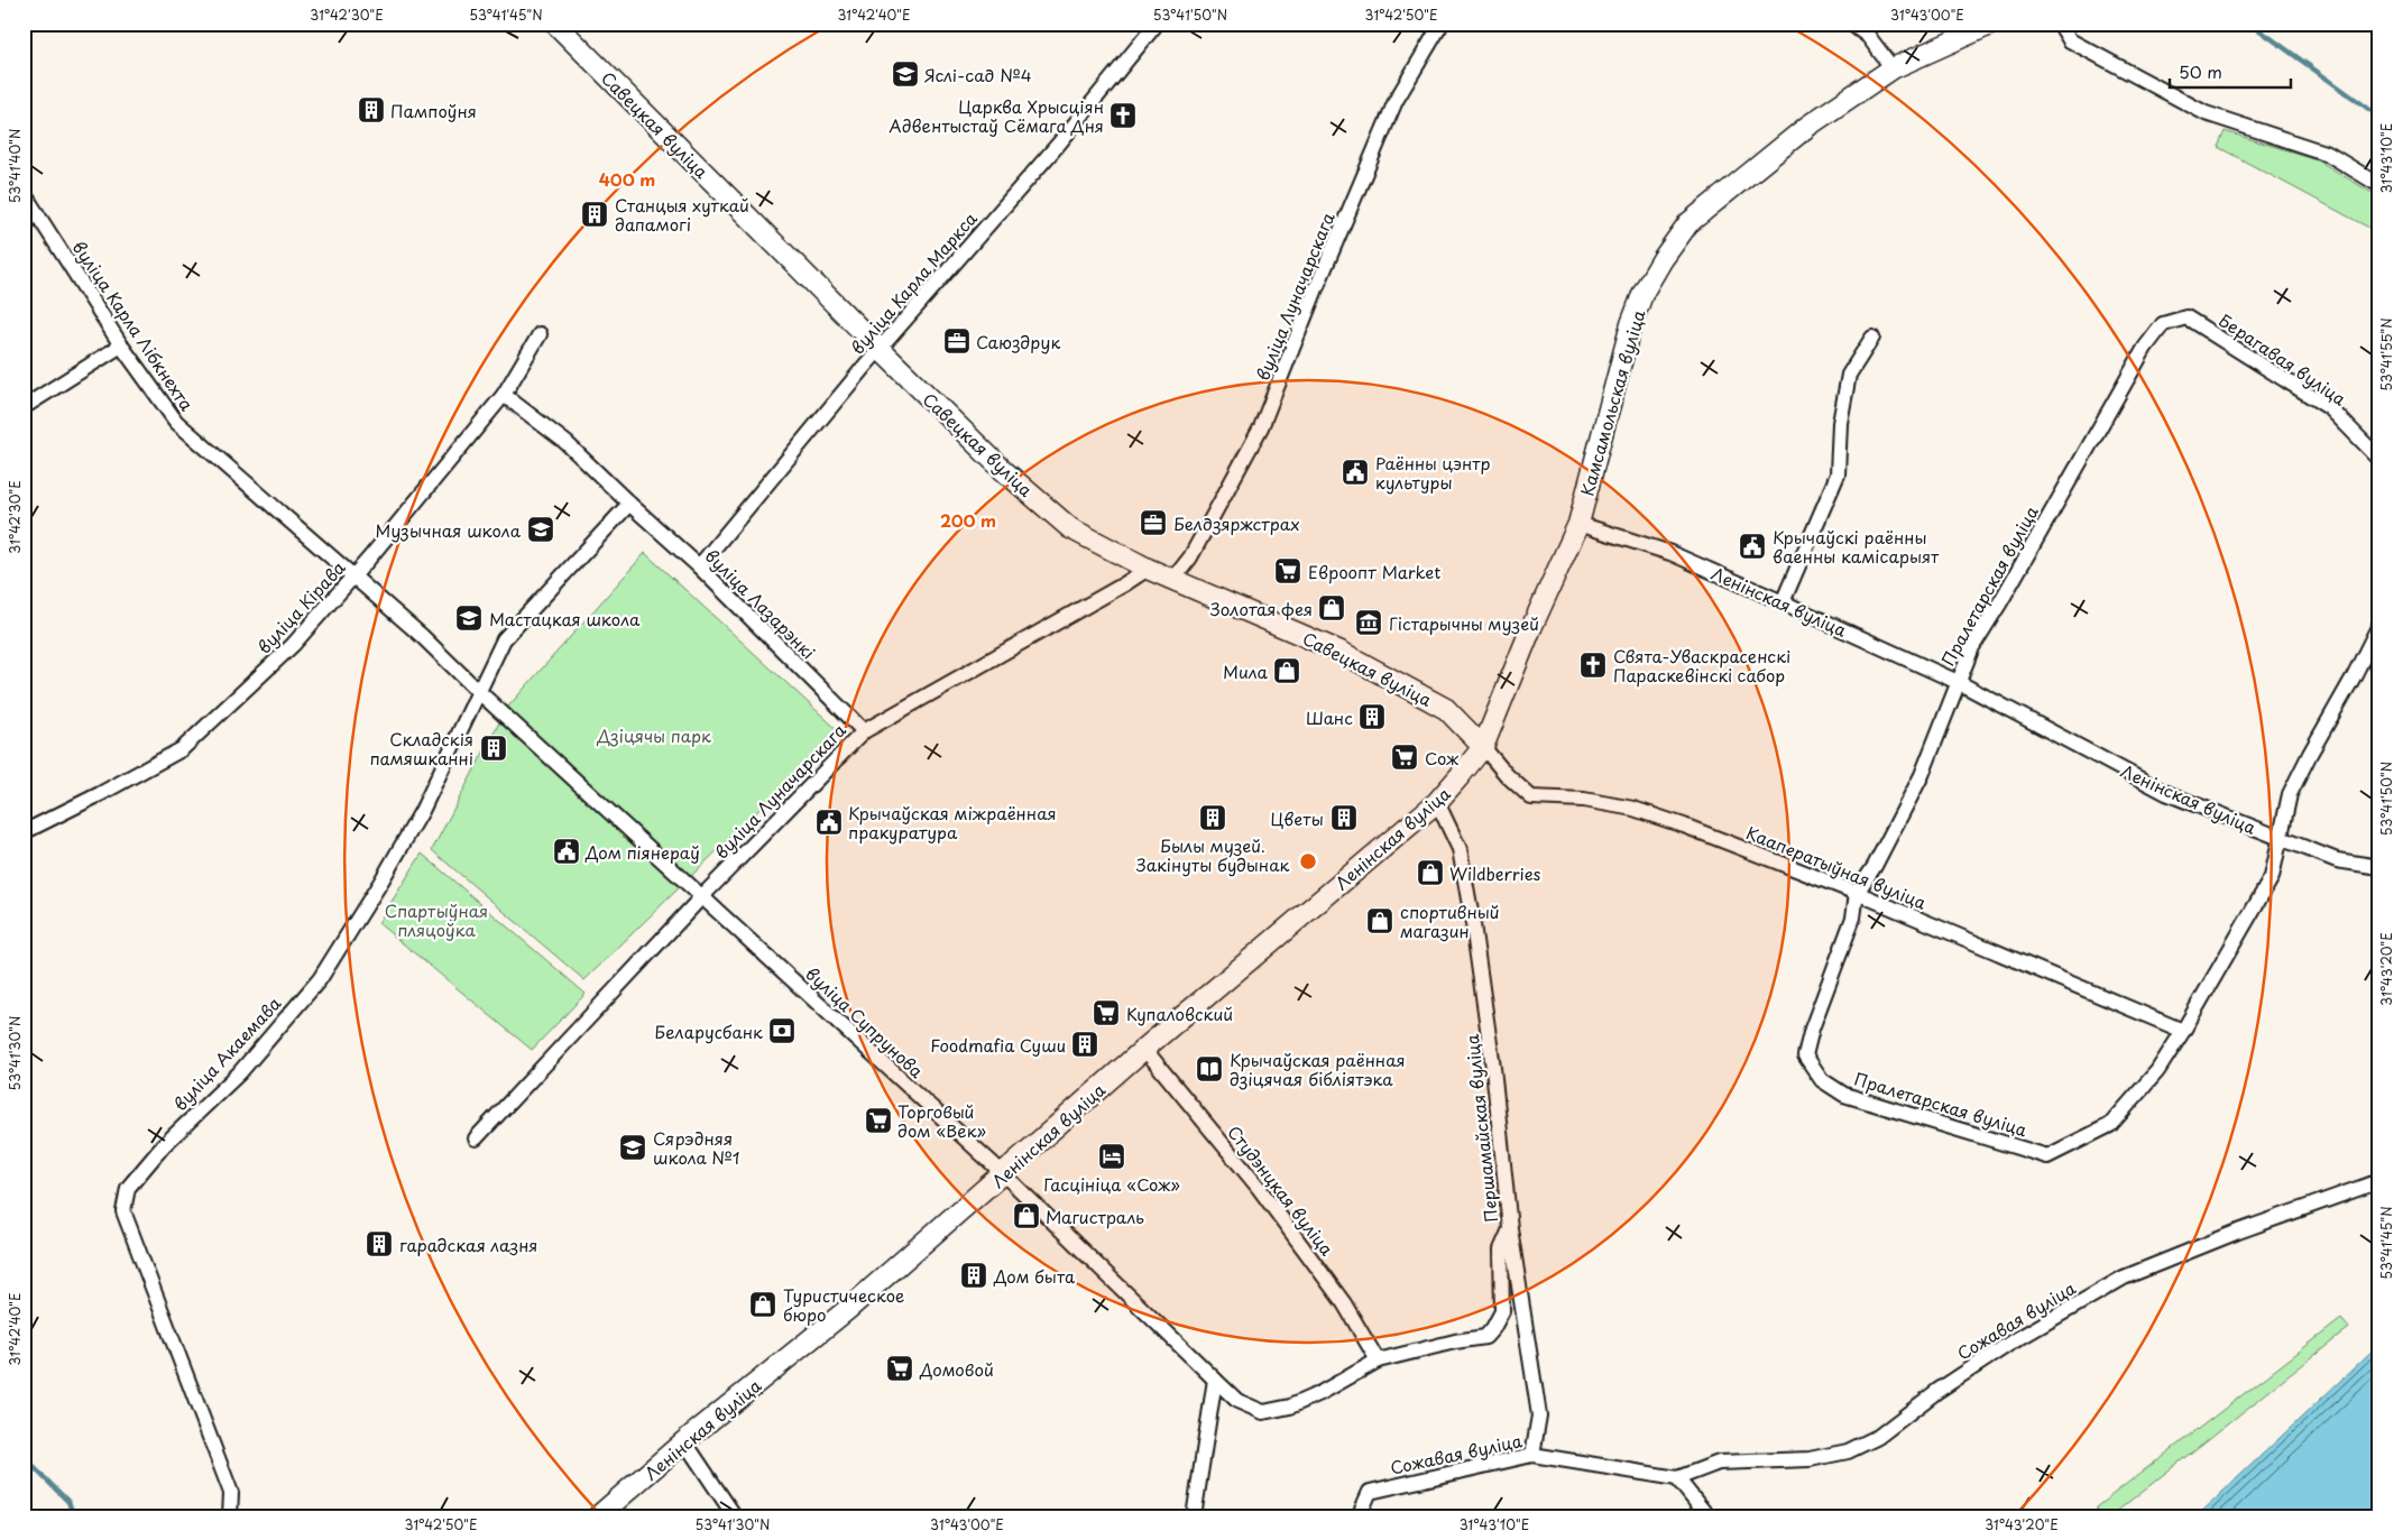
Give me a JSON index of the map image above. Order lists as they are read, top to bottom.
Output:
{
  "streets": {
    "main road": ["Савецкая вуліца", "Камсамольская вуліца", "Ленінская вуліца"],
    "street": [
      "вуліца Карла Маркса",
      "вуліца Луначарскага",
      "вуліца Карла Лібкнехта",
      "Берагавая вуліца",
      "Пралетарская вуліца",
      "вуліца Лазарэнкі",
      "вуліца Кірава",
      "Кааператыўная вуліца",
      "вуліца Супрунова",
      "вуліца Акаемава",
      "Першамайская вуліца",
      "Студэнцкая вуліца",
      "Сожавая вуліца"
    ]
  },
  "crossings": [
    ["Савецкая вуліца", "вуліца Карла Маркса"],
    ["Савецкая вуліца", "вуліца Луначарскага"],
    ["Савецкая вуліца", "Ленінская вуліца"],
    ["Савецкая вуліца", "Кааператыўная вуліца"],
    ["вуліца Карла Маркса", "вуліца Лазарэнкі"],
    ["вуліца Луначарскага", "вуліца Лазарэнкі"],
    ["вуліца Луначарскага", "вуліца Супрунова"],
    ["вуліца Карла Лібкнехта", "вуліца Кірава"],
    ["вуліца Карла Лібкнехта", "вуліца Супрунова"],
    ["вуліца Карла Лібкнехта", "вуліца Акаемава"],
    ["Берагавая вуліца", "Пралетарская вуліца"],
    ["Камсамольская вуліца", "Ленінская вуліца"],
    ["Пралетарская вуліца", "Ленінская вуліца"],
    ["Пралетарская вуліца", "Кааператыўная вуліца"],
    ["Ленінская вуліца", "Кааператыўная вуліца"],
    ["Ленінская вуліца", "вуліца Супрунова"],
    ["Ленінская вуліца", "Першамайская вуліца"],
    ["Ленінская вуліца", "Студэнцкая вуліца"],
    ["вуліца Лазарэнкі", "вуліца Кірава"],
    ["вуліца Лазарэнкі", "вуліца Акаемава"],
    ["вуліца Супрунова", "вуліца Акаемава"],
    ["вуліца Супрунова", "Першамайская вуліца"],
    ["вуліца Супрунова", "Студэнцкая вуліца"],
    ["Першамайская вуліца", "Сожавая вуліца"]
  ],
  "parks": ["Дзіцячы парк", "Спартыўная пляцоўка"],
  "places": {
    "school or university": [
      "Яслі-сад №4",
      "Музычная школа",
      "Мастацкая школа",
      "Сярэдняя школа №1"
    ],
    "building": [
      "Пампоўня",
      "Станцыя хуткай дапамогі",
      "Шанс",
      "Складскія памяшканні",
      "Былы музей. Закінуты будынак",
      "Цветы",
      "Foodmafia Суши",
      "гарадская лазня",
      "Дом быта"
    ],
    "church": ["Царква Хрысціян Адвентыстаў Сёмага Дня", "Свята-Уваскрасенскі Параскевінскі сабор"],
    "office": ["Саюздрук", "Белдзяржстрах"],
    "public building": [
      "Раённы цэнтр культуры",
      "Крычаўскі раённы ваенны камісарыят",
      "Крычаўская міжраённая пракуратура",
      "Дом піянераў"
    ],
    "supermarket": [
      "Евроопт Market",
      "Сож",
      "Купаловский",
      "Торговый дом «Век»",
      "Домовой"
    ],
    "shop": [
      "Золотая фея",
      "Мила",
      "Wildberries",
      "спортивный магазин",
      "Магистраль",
      "Туристическое бюро"
    ],
    "museum": ["Гістарычны музей"],
    "bank": ["Беларусбанк"],
    "library": ["Крычаўская раённая дзіцячая бібліятэка"],
    "hotel": ["Гасцініца «Сож»"]
  },
  "scale_bar": "50 m",
  "coordinates": [
    "31°42'30\"E",
    "53°41'45\"N",
    "31°42'40\"E",
    "53°41'50\"N",
    "31°42'50\"E",
    "31°43'00\"E",
    "31°43'10\"E",
    "53°41'40\"N",
    "53°41'55\"N",
    "31°43'20\"E",
    "53°41'30\"N"
  ],
  "rings": ["400 m", "200 m"]
}
